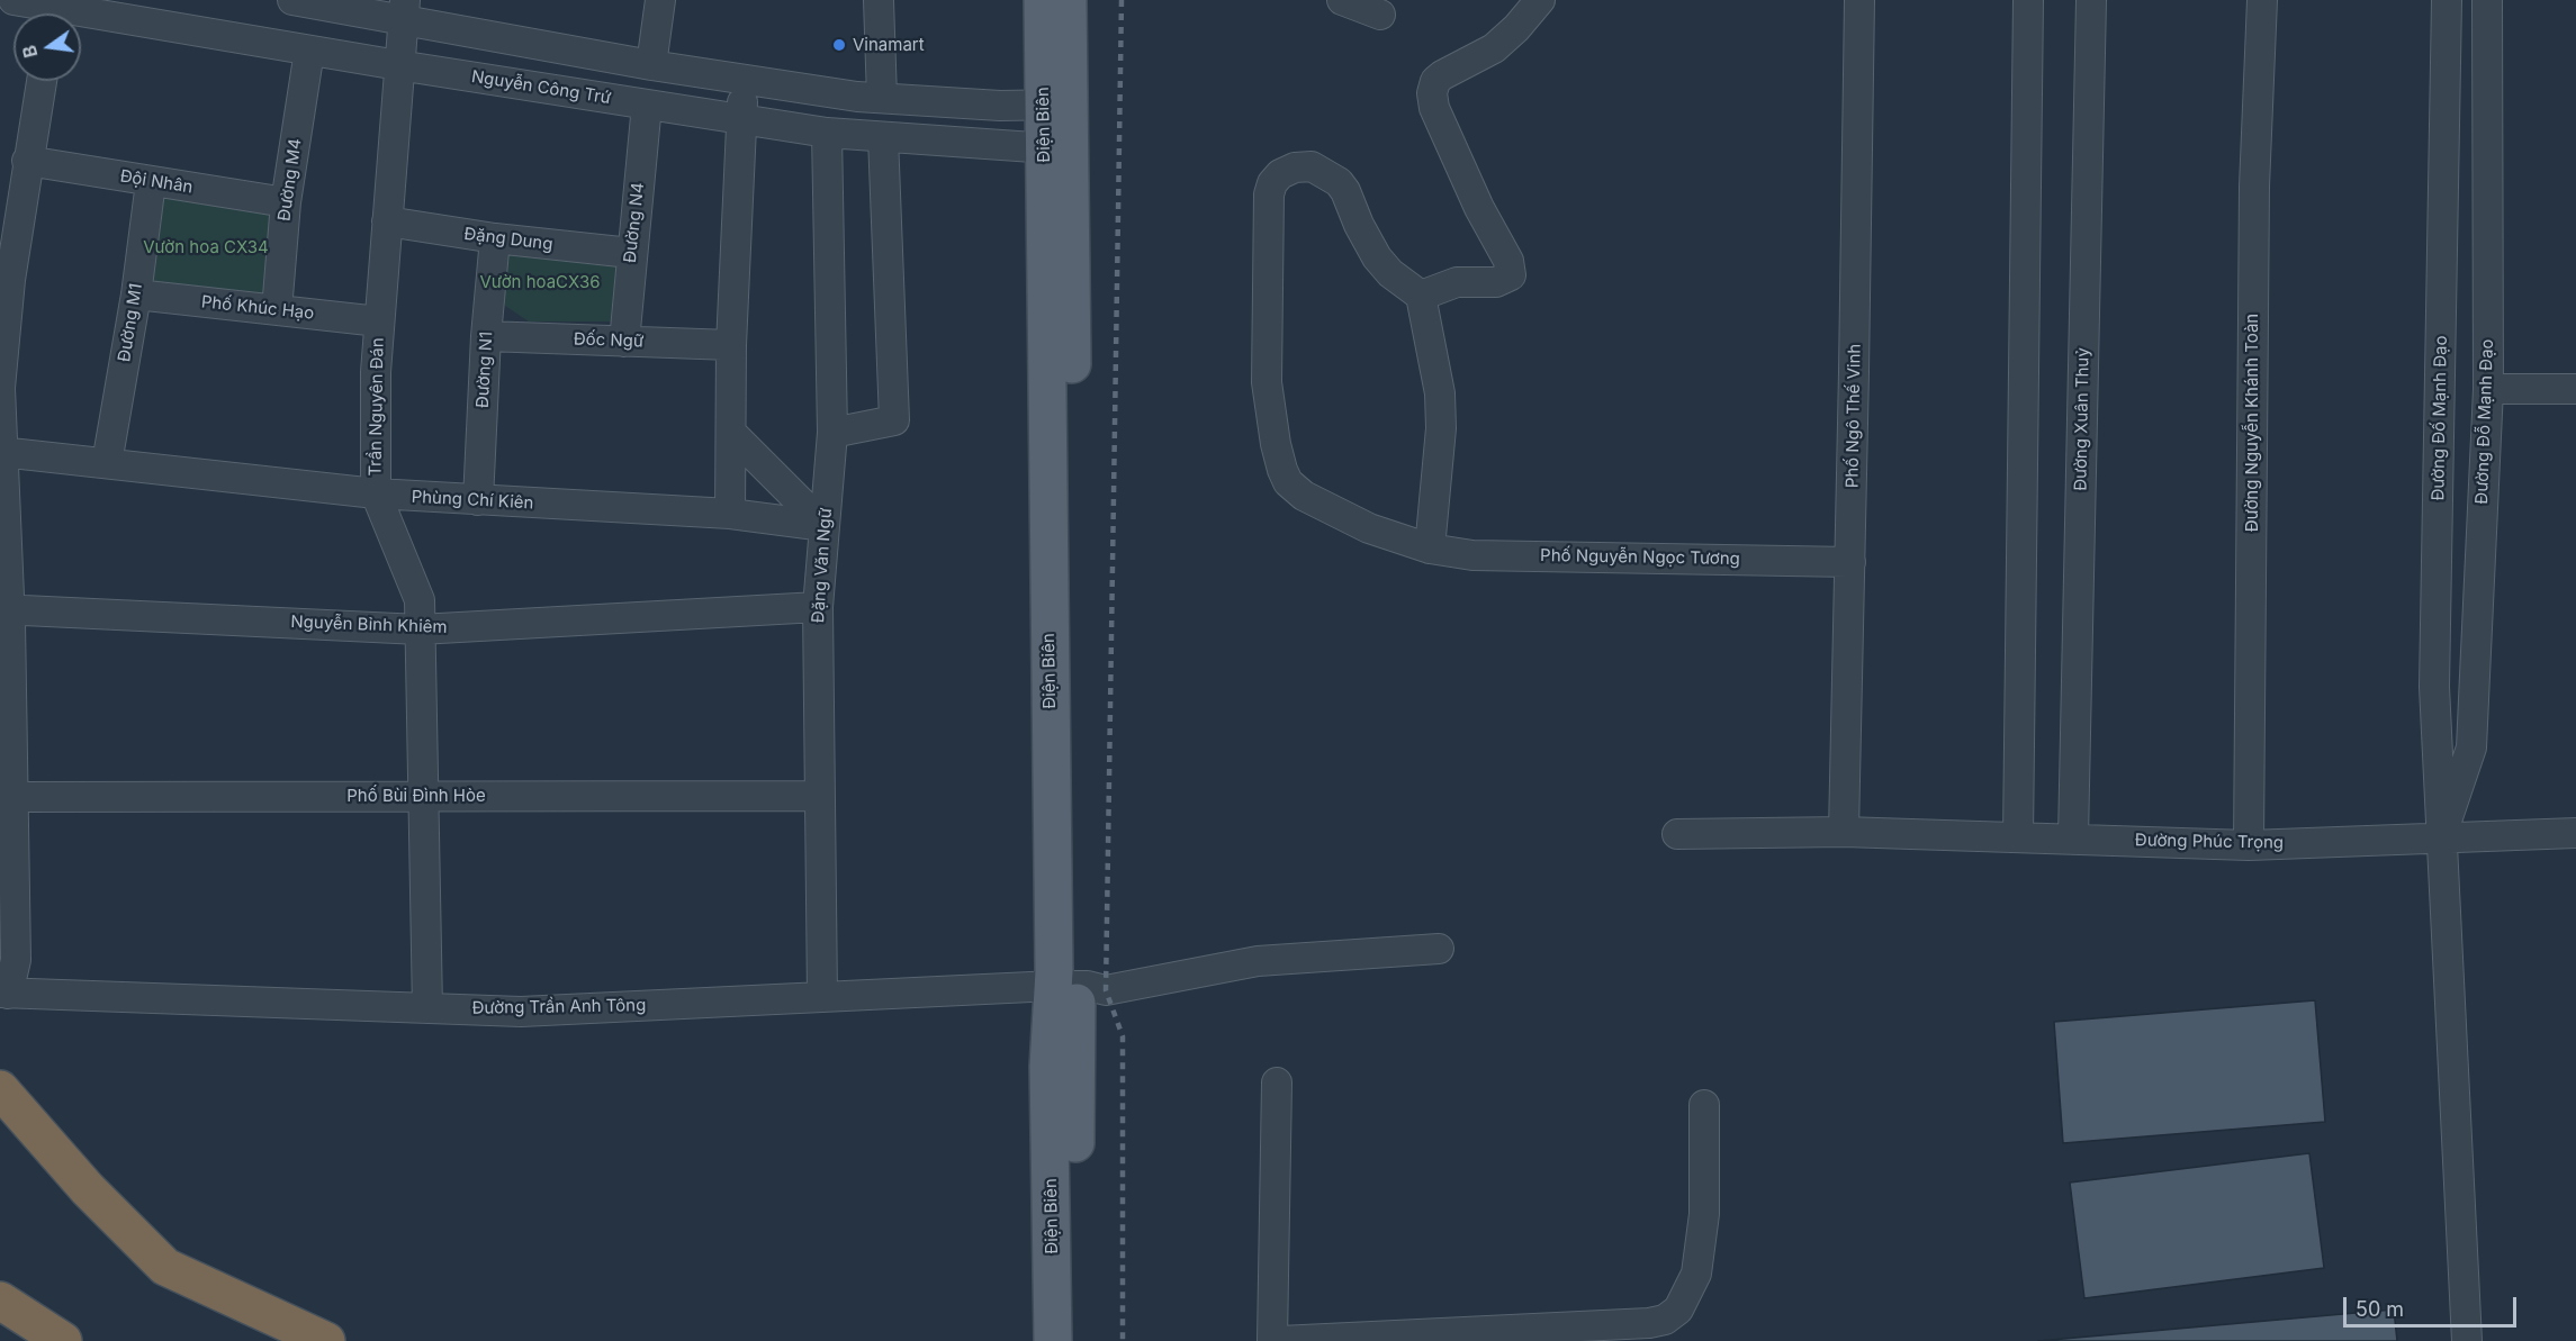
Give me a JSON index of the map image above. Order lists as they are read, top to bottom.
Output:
{
  "streets": {
    "main road": ["Điện Biên"],
    "street": [
      "Nguyễn Công Trứ",
      "Đường M4",
      "Đội Nhân",
      "Đường N4",
      "Đặng Dung",
      "Phố Khúc Hạo",
      "Đường M1",
      "Đốc Ngữ",
      "Đường N1",
      "Trần Nguyên Đán",
      "Phố Ngô Thế Vinh",
      "Đường Đố Mạnh Đạo",
      "Đường Xuân Thuỷ",
      "Đường Đỗ Mạnh Đạo",
      "Đường Nguyễn Khánh Toàn",
      "Phùng Chí Kiên",
      "Phố Nguyễn Ngọc Tương",
      "Đặng Văn Ngữ",
      "Nguyễn Bỉnh Khiêm",
      "Phố Bùi Đình Hòe",
      "Đường Phúc Trọng",
      "Đường Trần Anh Tông"
    ]
  },
  "crossings": [
    ["Nguyễn Công Trứ", "Điện Biên"],
    ["Nguyễn Công Trứ", "Đường M4"],
    ["Nguyễn Công Trứ", "Đường N4"],
    ["Nguyễn Công Trứ", "Trần Nguyên Đán"],
    ["Nguyễn Công Trứ", "Đặng Văn Ngữ"],
    ["Điện Biên", "Đường Trần Anh Tông"],
    ["Đường M4", "Đội Nhân"],
    ["Đường M4", "Phố Khúc Hạo"],
    ["Đội Nhân", "Đường M1"],
    ["Đường N4", "Đặng Dung"],
    ["Đường N4", "Đốc Ngữ"],
    ["Đặng Dung", "Đường N1"],
    ["Đặng Dung", "Trần Nguyên Đán"],
    ["Phố Khúc Hạo", "Đường M1"],
    ["Phố Khúc Hạo", "Trần Nguyên Đán"],
    ["Đường M1", "Phùng Chí Kiên"],
    ["Đốc Ngữ", "Đường N1"],
    ["Đường N1", "Phùng Chí Kiên"],
    ["Trần Nguyên Đán", "Phùng Chí Kiên"],
    ["Trần Nguyên Đán", "Nguyễn Bỉnh Khiêm"],
    ["Trần Nguyên Đán", "Phố Bùi Đình Hòe"],
    ["Trần Nguyên Đán", "Đường Trần Anh Tông"],
    ["Phố Ngô Thế Vinh", "Phố Nguyễn Ngọc Tương"],
    ["Phố Ngô Thế Vinh", "Đường Phúc Trọng"],
    ["Đường Đố Mạnh Đạo", "Đường Đỗ Mạnh Đạo"],
    ["Đường Đố Mạnh Đạo", "Đường Phúc Trọng"],
    ["Đường Xuân Thuỷ", "Đường Phúc Trọng"],
    ["Đường Đỗ Mạnh Đạo", "Đường Phúc Trọng"],
    ["Đường Nguyễn Khánh Toàn", "Đường Phúc Trọng"],
    ["Phùng Chí Kiên", "Đặng Văn Ngữ"],
    ["Đặng Văn Ngữ", "Nguyễn Bỉnh Khiêm"],
    ["Đặng Văn Ngữ", "Phố Bùi Đình Hòe"],
    ["Đặng Văn Ngữ", "Đường Trần Anh Tông"]
  ],
  "parks": ["Vườn hoa CX34", "Vườn hoaCX36"],
  "places": ["Vinamart"],
  "scale_bar": "50 m",
  "north": "left"
}
